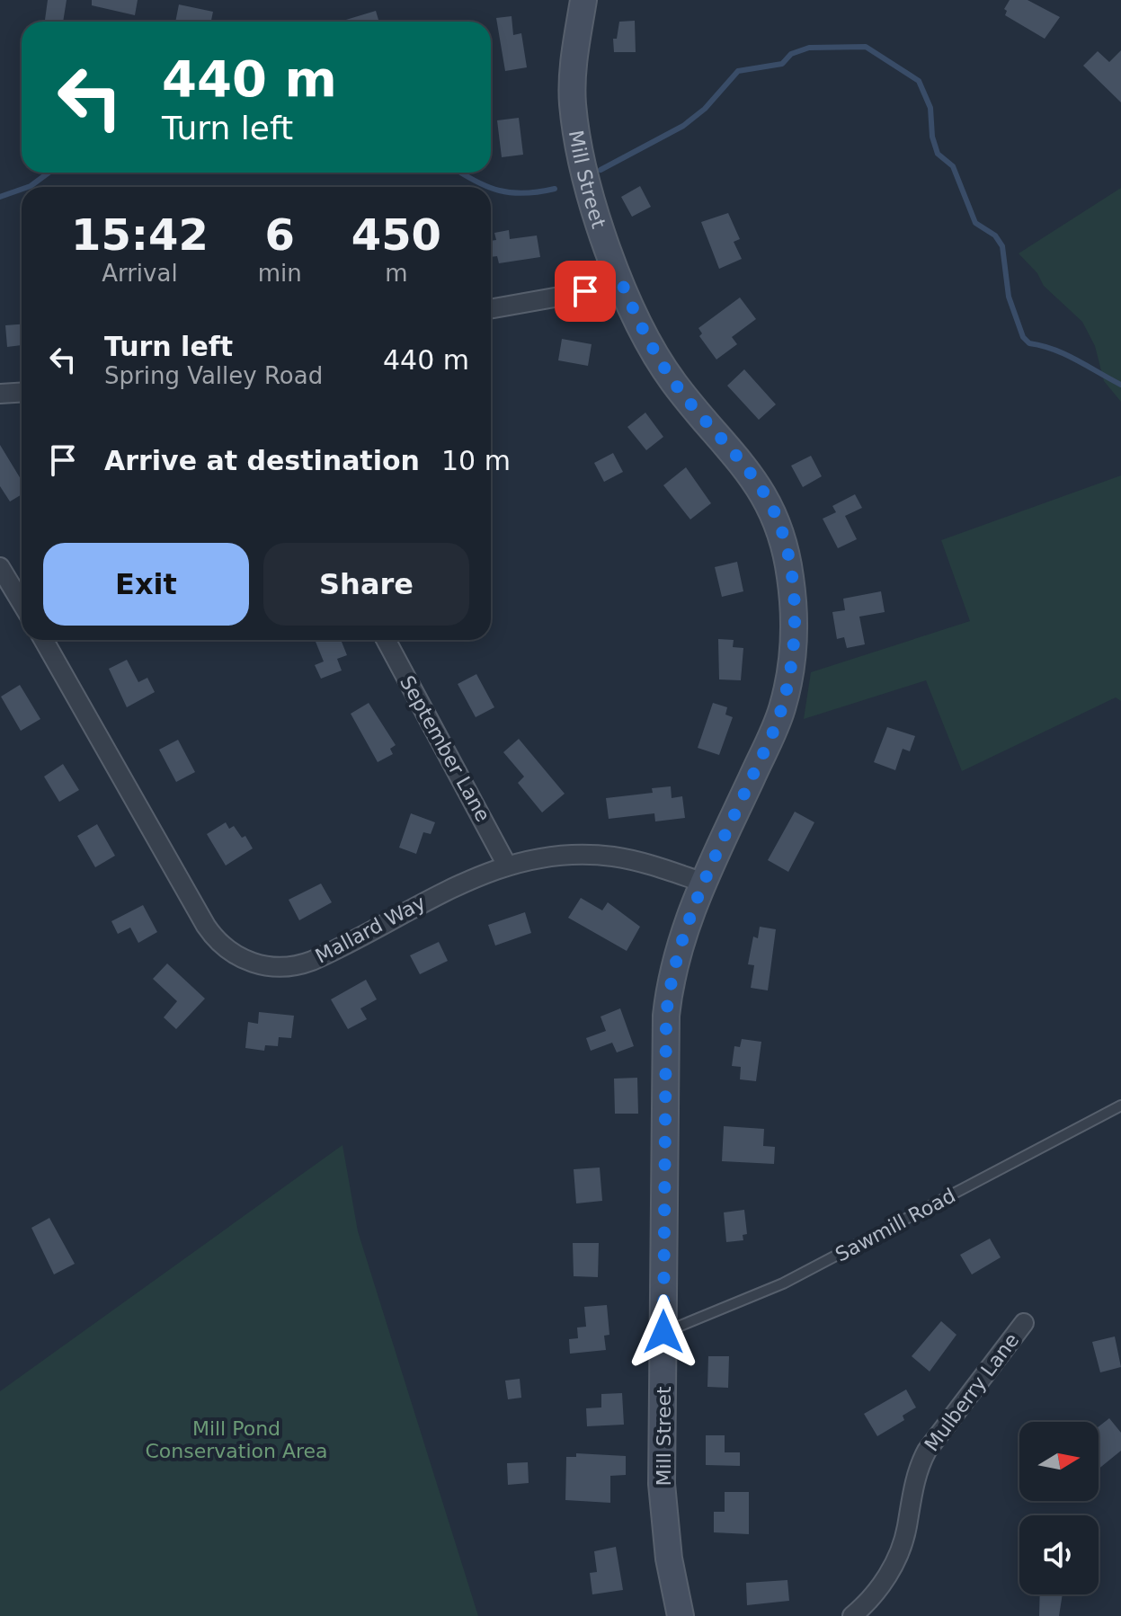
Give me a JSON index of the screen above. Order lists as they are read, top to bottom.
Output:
{
  "streets": {
    "street": [
      "Mill Street",
      "September Lane",
      "Mallard Way",
      "Mulberry Lane"
    ],
    "lane": ["Sawmill Road"]
  },
  "crossings": [
    ["Mill Street", "Mallard Way"],
    ["Mill Street", "Sawmill Road"],
    ["September Lane", "Mallard Way"]
  ],
  "parks": ["Mill Pond Conservation Area"],
  "north": "right",
  "page": {
    "turn": ["440 m", "Turn left"],
    "eta": [
      "15:42",
      "Arrival",
      "6",
      "min",
      "450",
      "m"
    ],
    "list": [
      {
        "name": "Turn left",
        "note": "Spring Valley Road",
        "value": "440 m"
      },
      {
        "name": "Arrive at destination",
        "value": "10 m"
      }
    ],
    "buttons": ["Exit", "Share"]
  }
}
